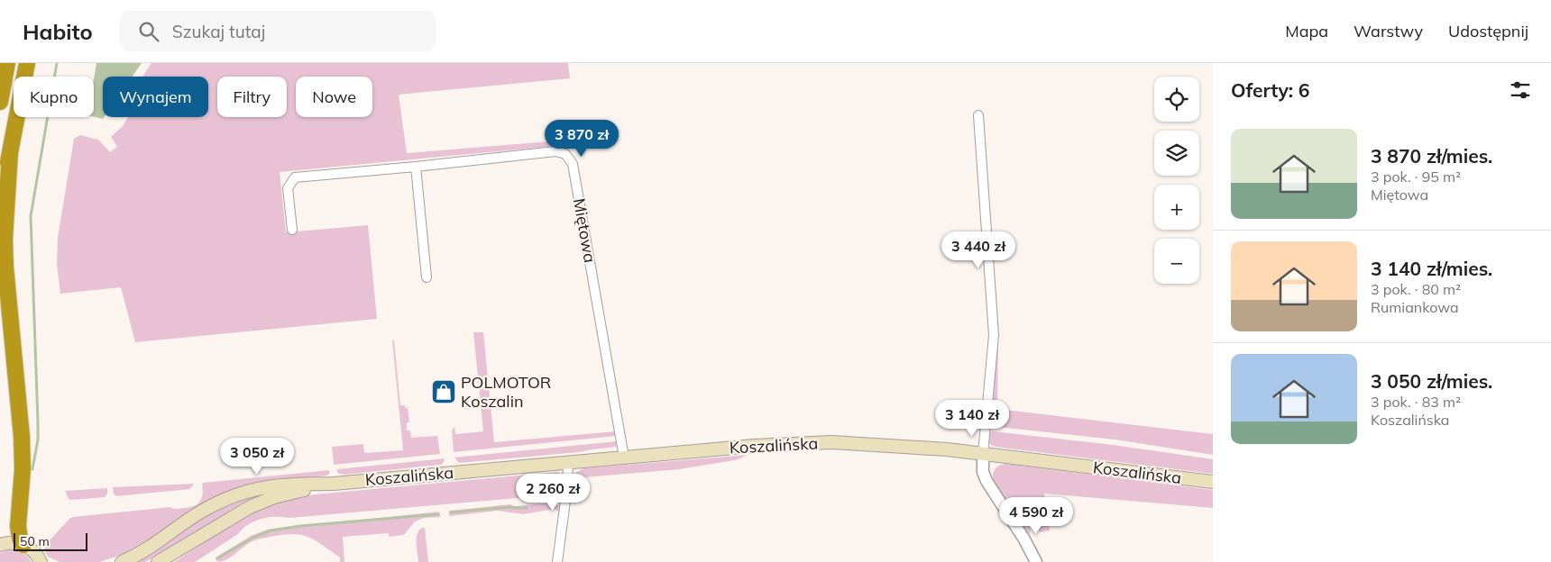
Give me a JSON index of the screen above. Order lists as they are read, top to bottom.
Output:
{
  "streets": {
    "main road": ["Koszalińska"],
    "street": ["Miętowa"]
  },
  "crossings": [
    ["Miętowa", "Koszalińska"]
  ],
  "places": {
    "shop": ["POLMOTOR Koszalin"]
  },
  "scale_bar": "50 m",
  "page": {
    "header": "Habito",
    "search": "Szukaj tutaj",
    "nav": ["Mapa", "Warstwy", "Udostępnij"],
    "heading": "Oferty: 6",
    "map_buttons": ["+", "−"],
    "chip": [
      "Kupno",
      "Wynajem",
      "Filtry",
      "Nowe"
    ],
    "list": [
      {
        "name": "3 870 zł/mies.",
        "note": "3 pok. · 95 m² · Miętowa"
      },
      {
        "name": "3 140 zł/mies.",
        "note": "3 pok. · 80 m² · Rumiankowa"
      },
      {
        "name": "3 050 zł/mies.",
        "note": "3 pok. · 83 m² · Koszalińska"
      }
    ],
    "price": [
      "3 870 zł",
      "3 440 zł",
      "3 140 zł",
      "3 050 zł",
      "2 260 zł",
      "4 590 zł"
    ],
    "scale": "50 m"
  }
}
